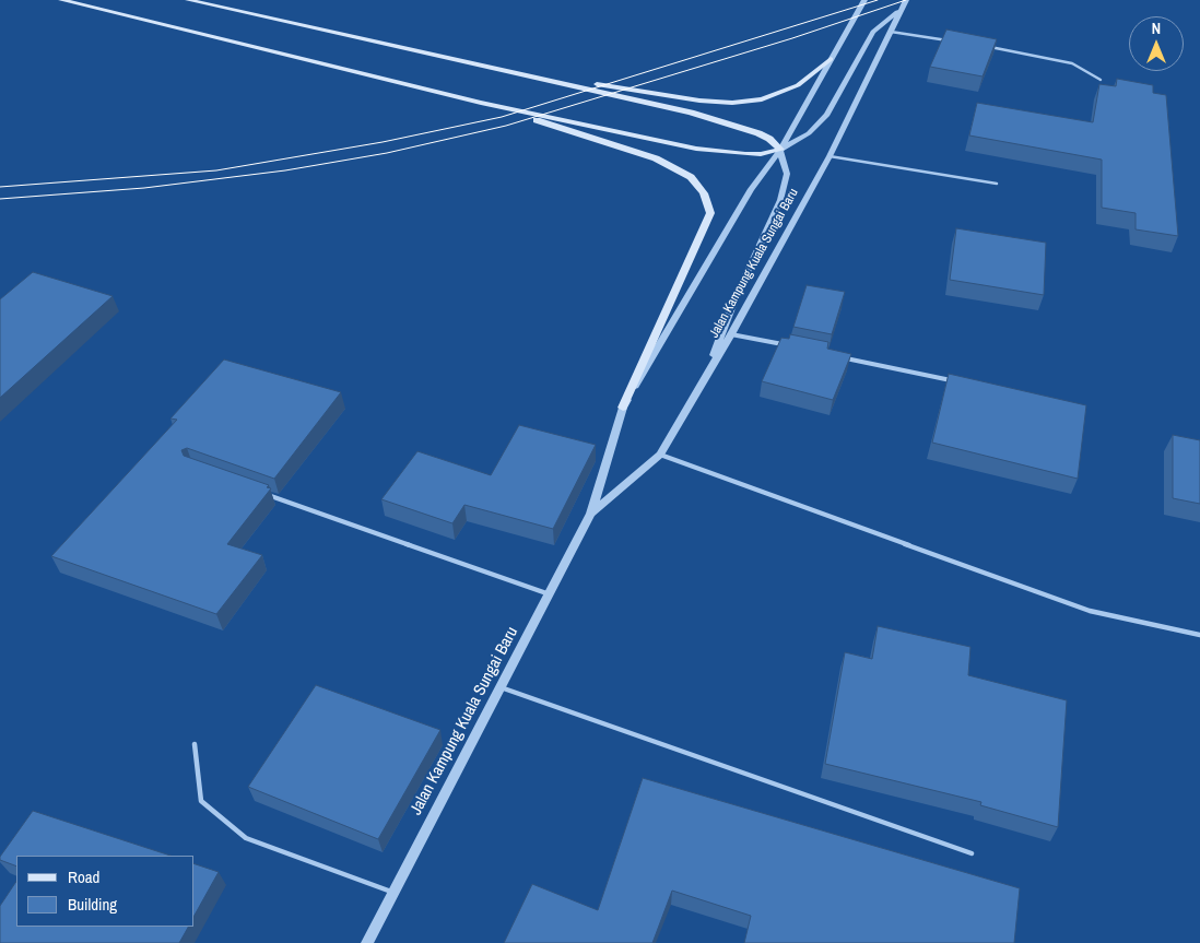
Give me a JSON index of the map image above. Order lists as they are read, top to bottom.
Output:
{
  "streets": {
    "street": ["Jalan Kampung Kuala Sungai Baru"]
  },
  "legend": ["Road", "Building"],
  "north": "top"
}
